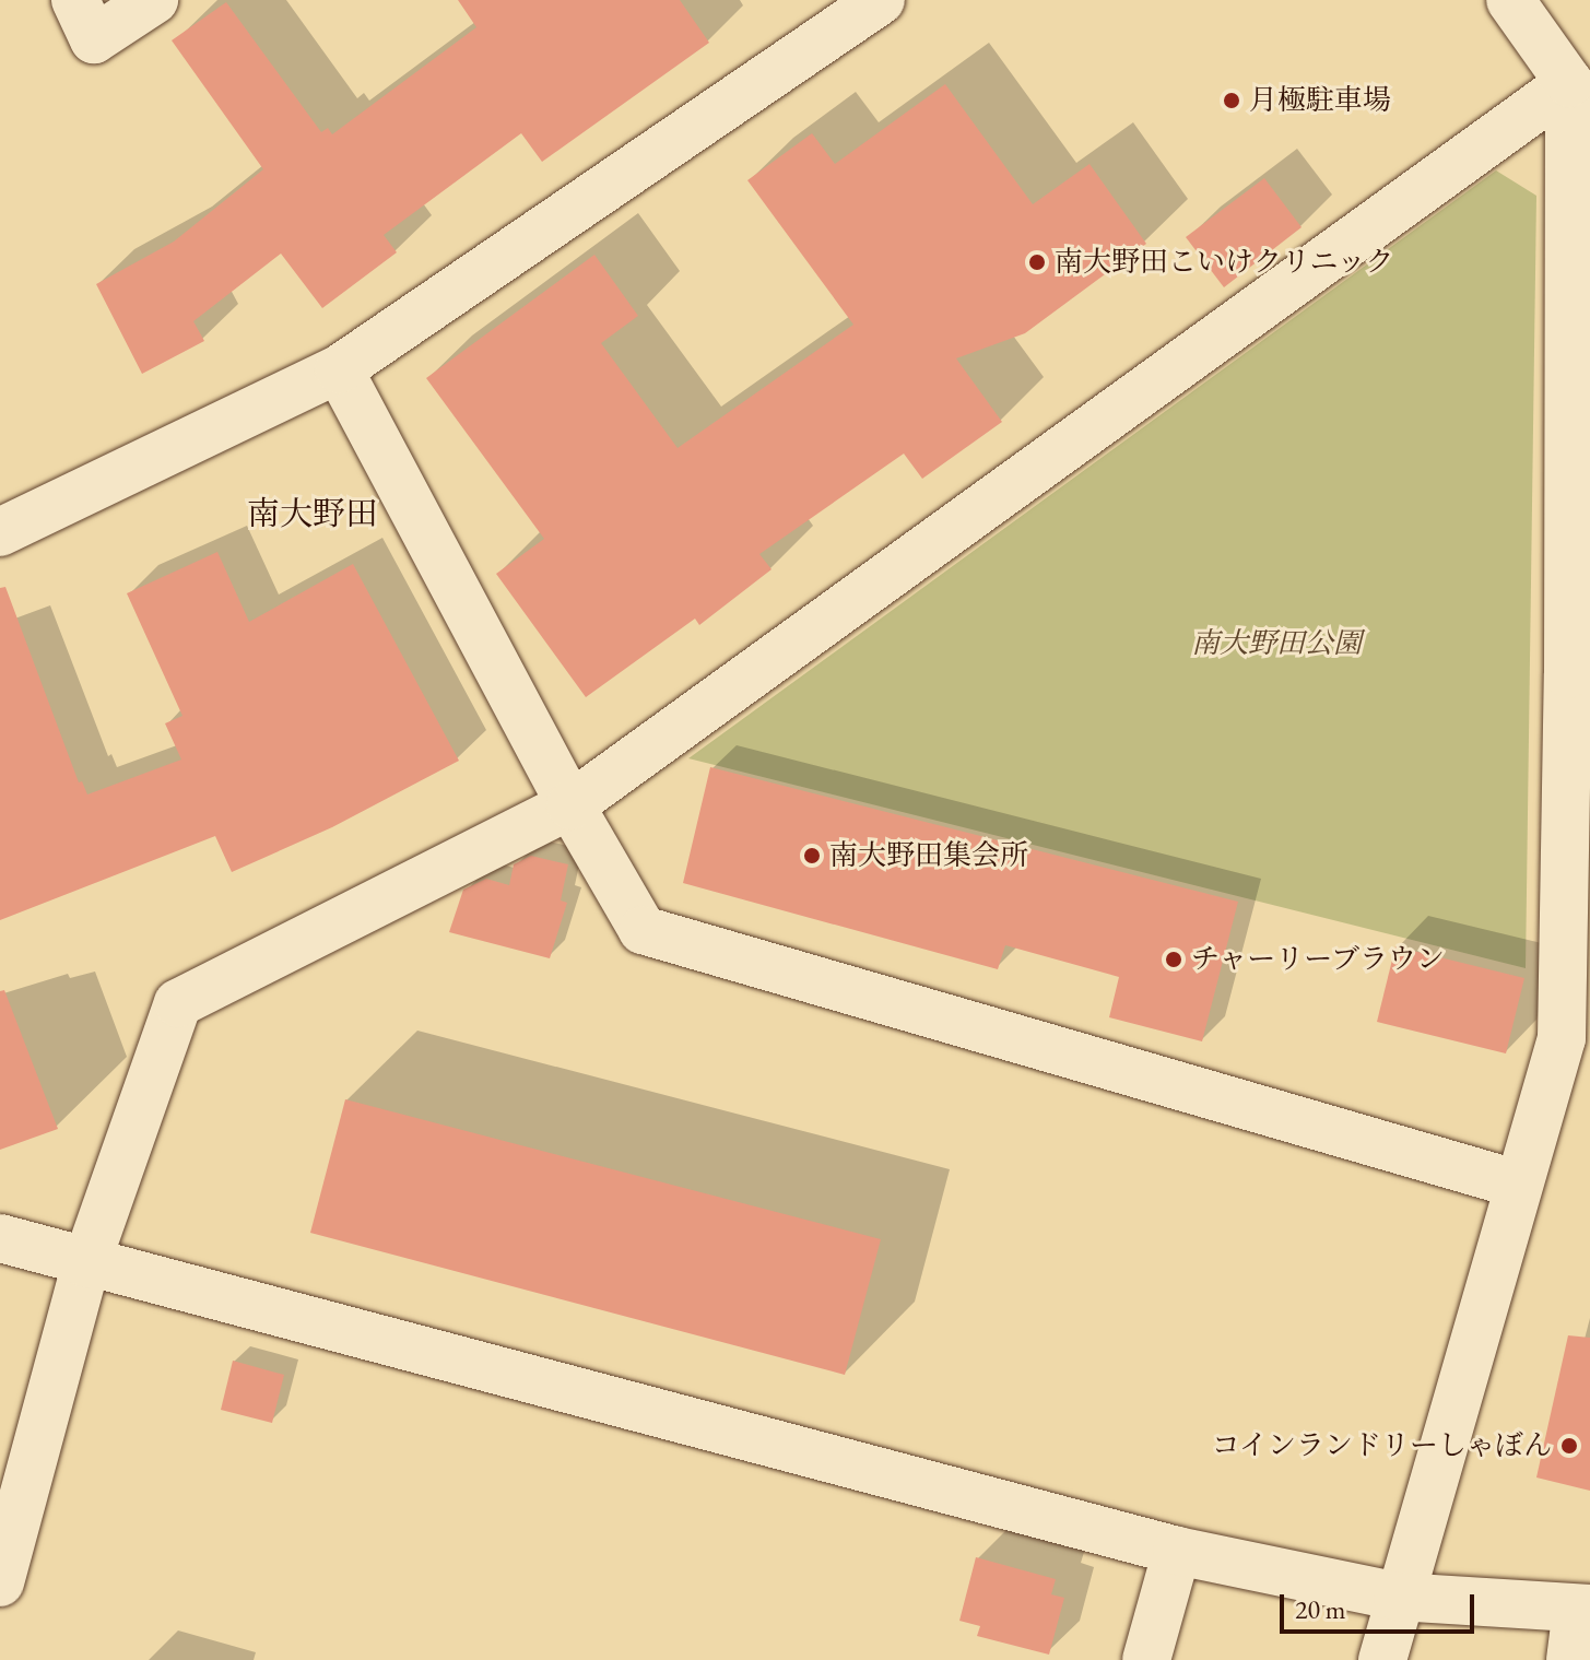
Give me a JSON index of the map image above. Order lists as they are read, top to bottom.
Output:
{
  "districts": ["南大野田"],
  "parks": ["南大野田公園"],
  "places": [
    "月極駐車場",
    "南大野田こいけクリニック",
    "南大野田集会所",
    "チャーリーブラウン",
    "コインランドリーしゃぼん"
  ],
  "scale_bar": "20 m"
}
